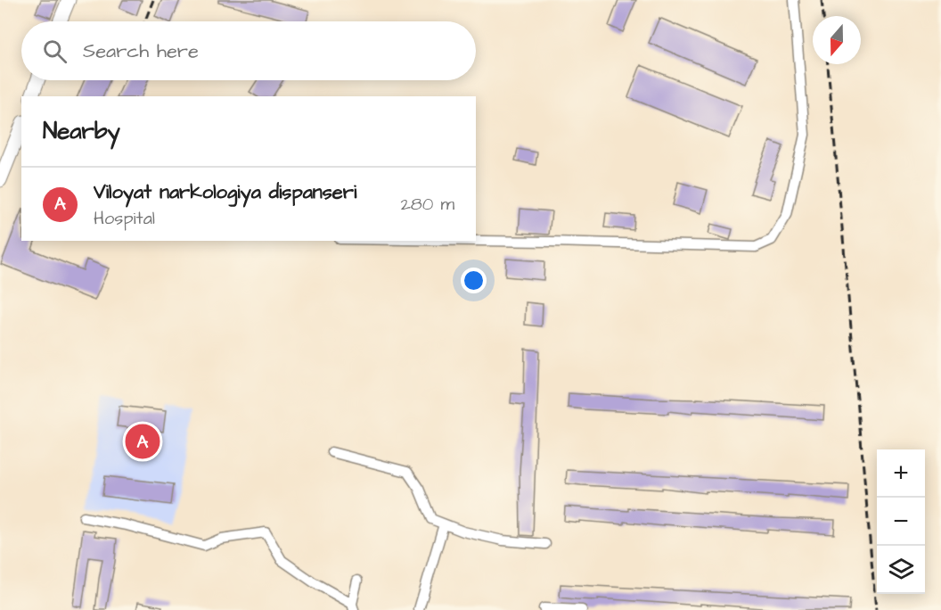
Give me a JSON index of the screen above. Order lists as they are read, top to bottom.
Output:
{
  "north": "bottom",
  "page": {
    "search": "Search here",
    "heading": "Nearby",
    "list": [
      {
        "mark": "A",
        "name": "Viloyat narkologiya dispanseri",
        "note": "Hospital",
        "value": "280 m"
      }
    ],
    "pins": "A",
    "map_buttons": ["+", "−"]
  }
}
